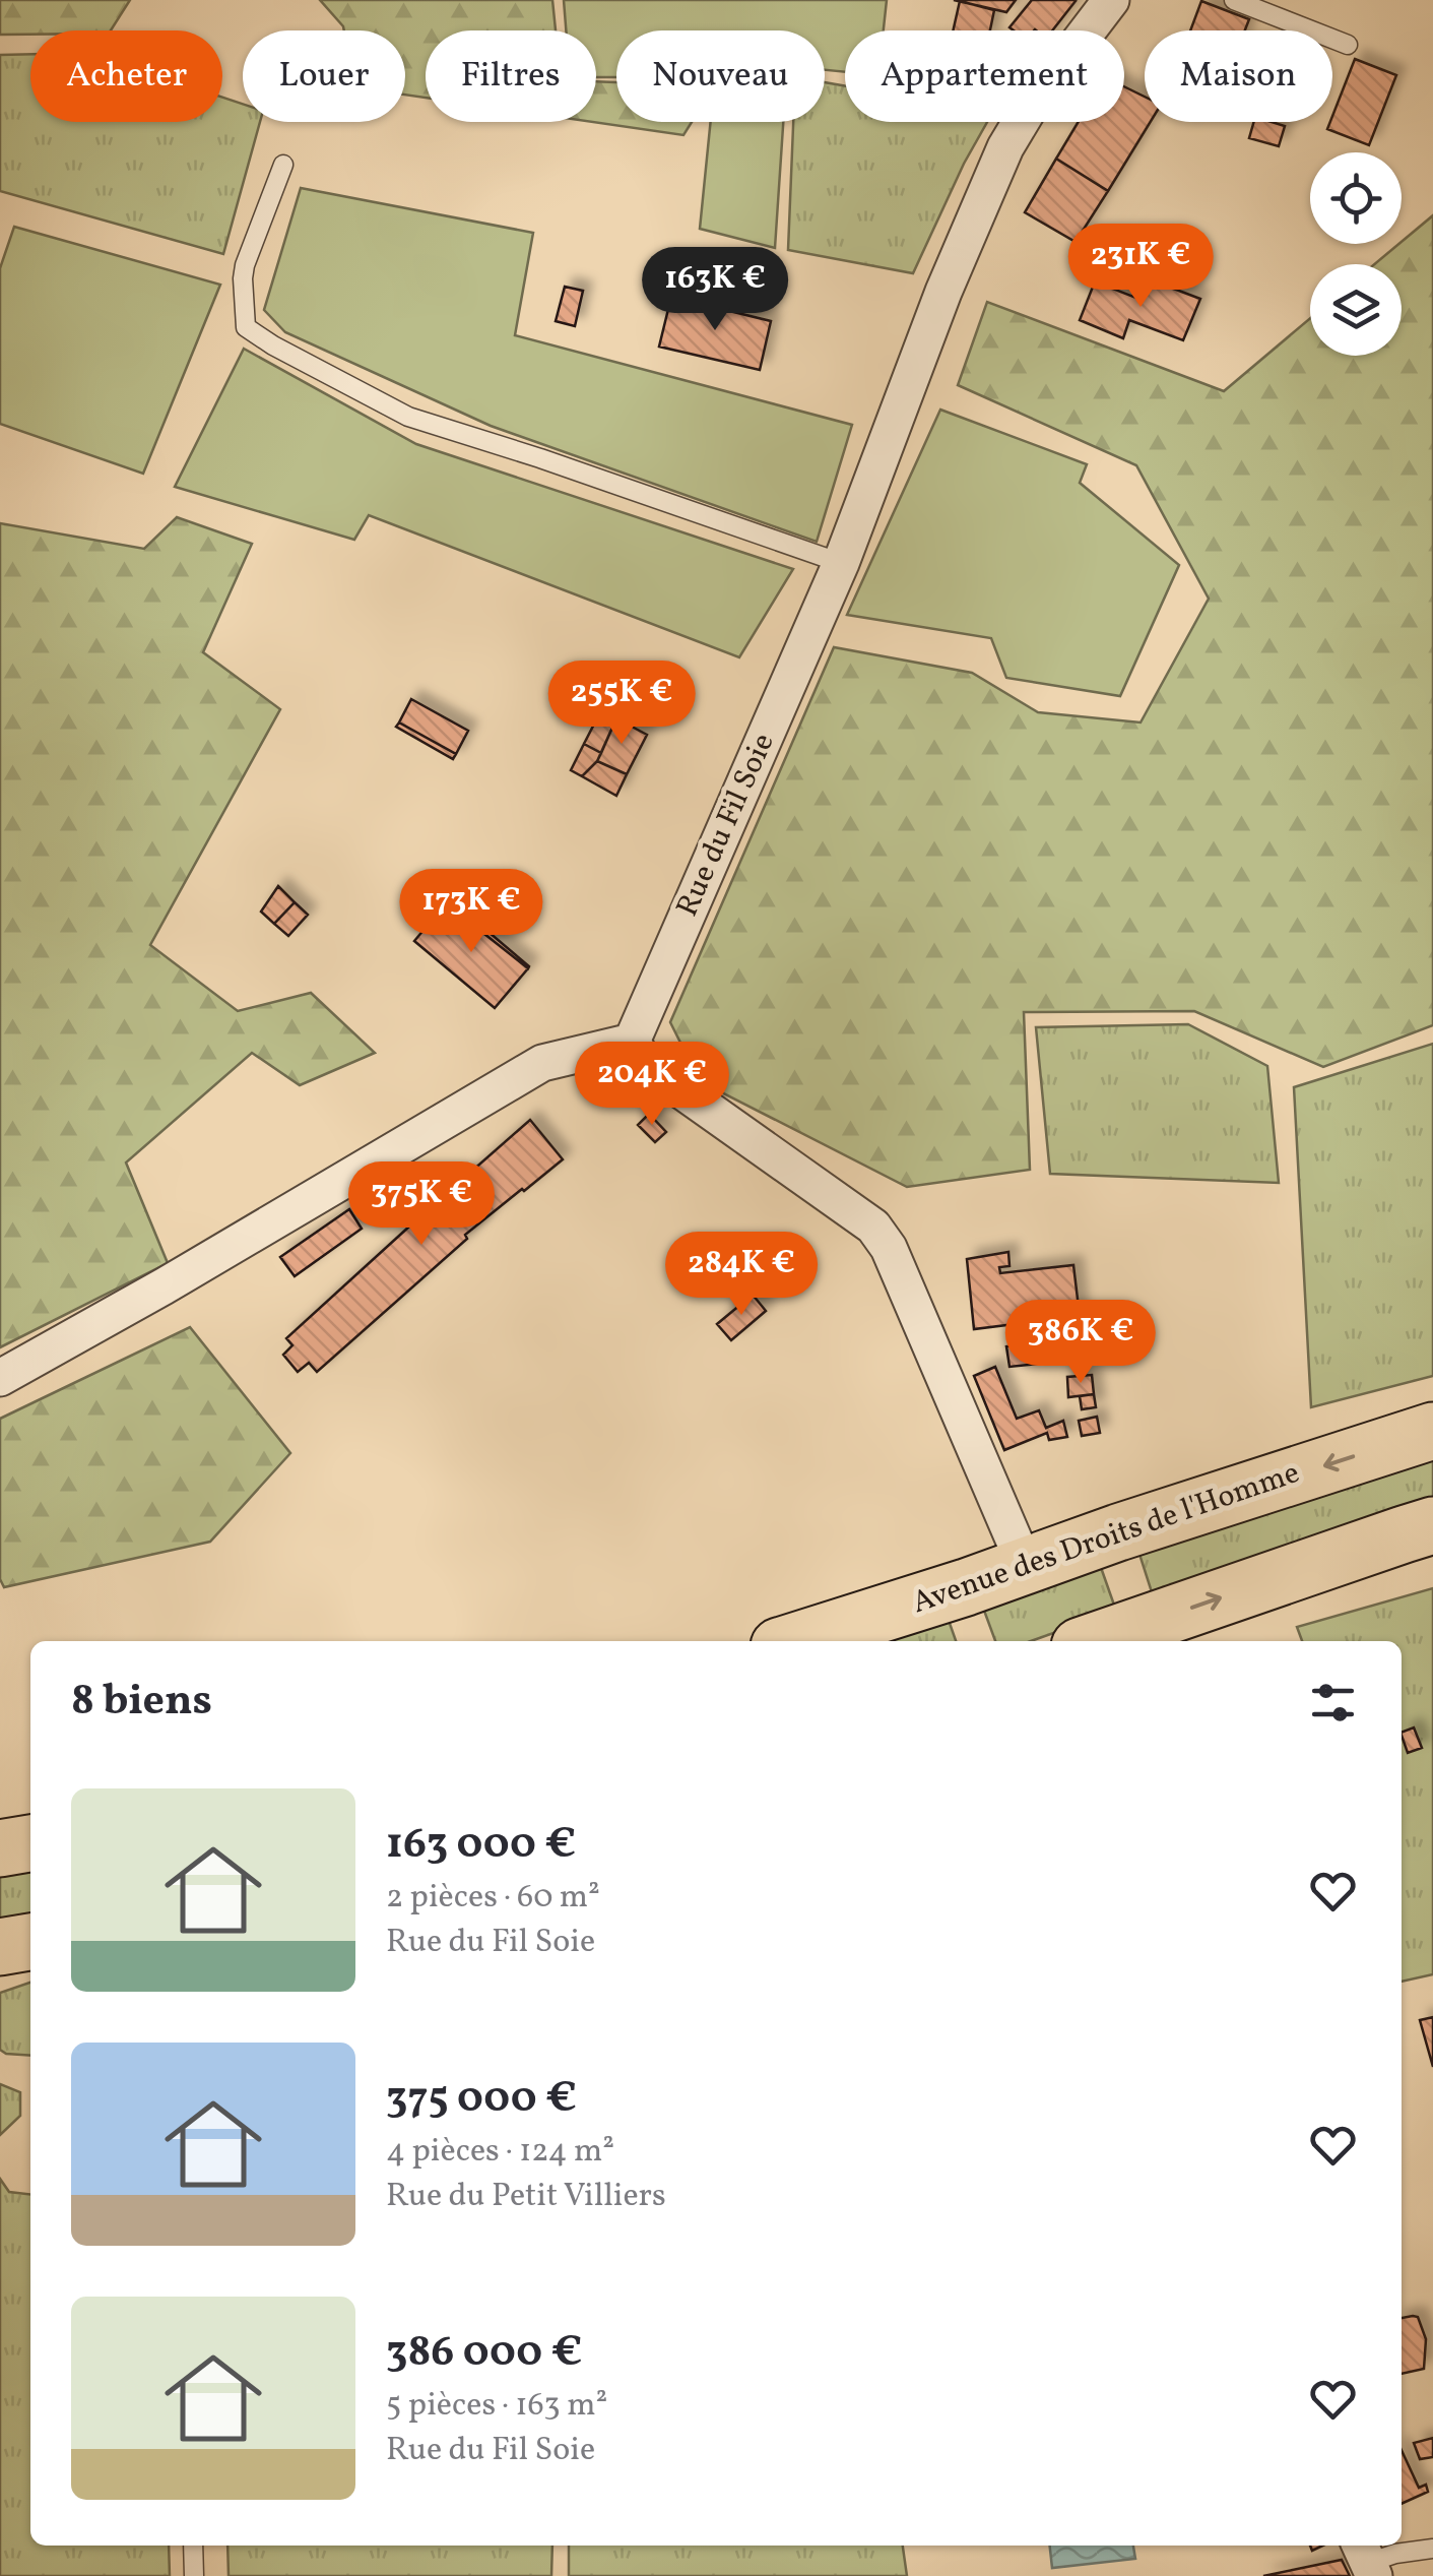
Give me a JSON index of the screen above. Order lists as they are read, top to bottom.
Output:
{
  "streets": {
    "main road": ["Avenue des Droits de l'Homme"],
    "street": ["Rue du Fil Soie"]
  },
  "page": {
    "chip": [
      "Acheter",
      "Louer",
      "Filtres",
      "Nouveau",
      "Appartement",
      "Maison"
    ],
    "price": [
      "231K €",
      "163K €",
      "255K €",
      "173K €",
      "204K €",
      "375K €",
      "284K €",
      "386K €"
    ],
    "heading": "8 biens",
    "list": [
      {
        "name": "163 000 €",
        "note": "2 pièces · 60 m² · Rue du Fil Soie"
      },
      {
        "name": "375 000 €",
        "note": "4 pièces · 124 m² · Rue du Petit Villiers"
      },
      {
        "name": "386 000 €",
        "note": "5 pièces · 163 m² · Rue du Fil Soie"
      }
    ]
  }
}
